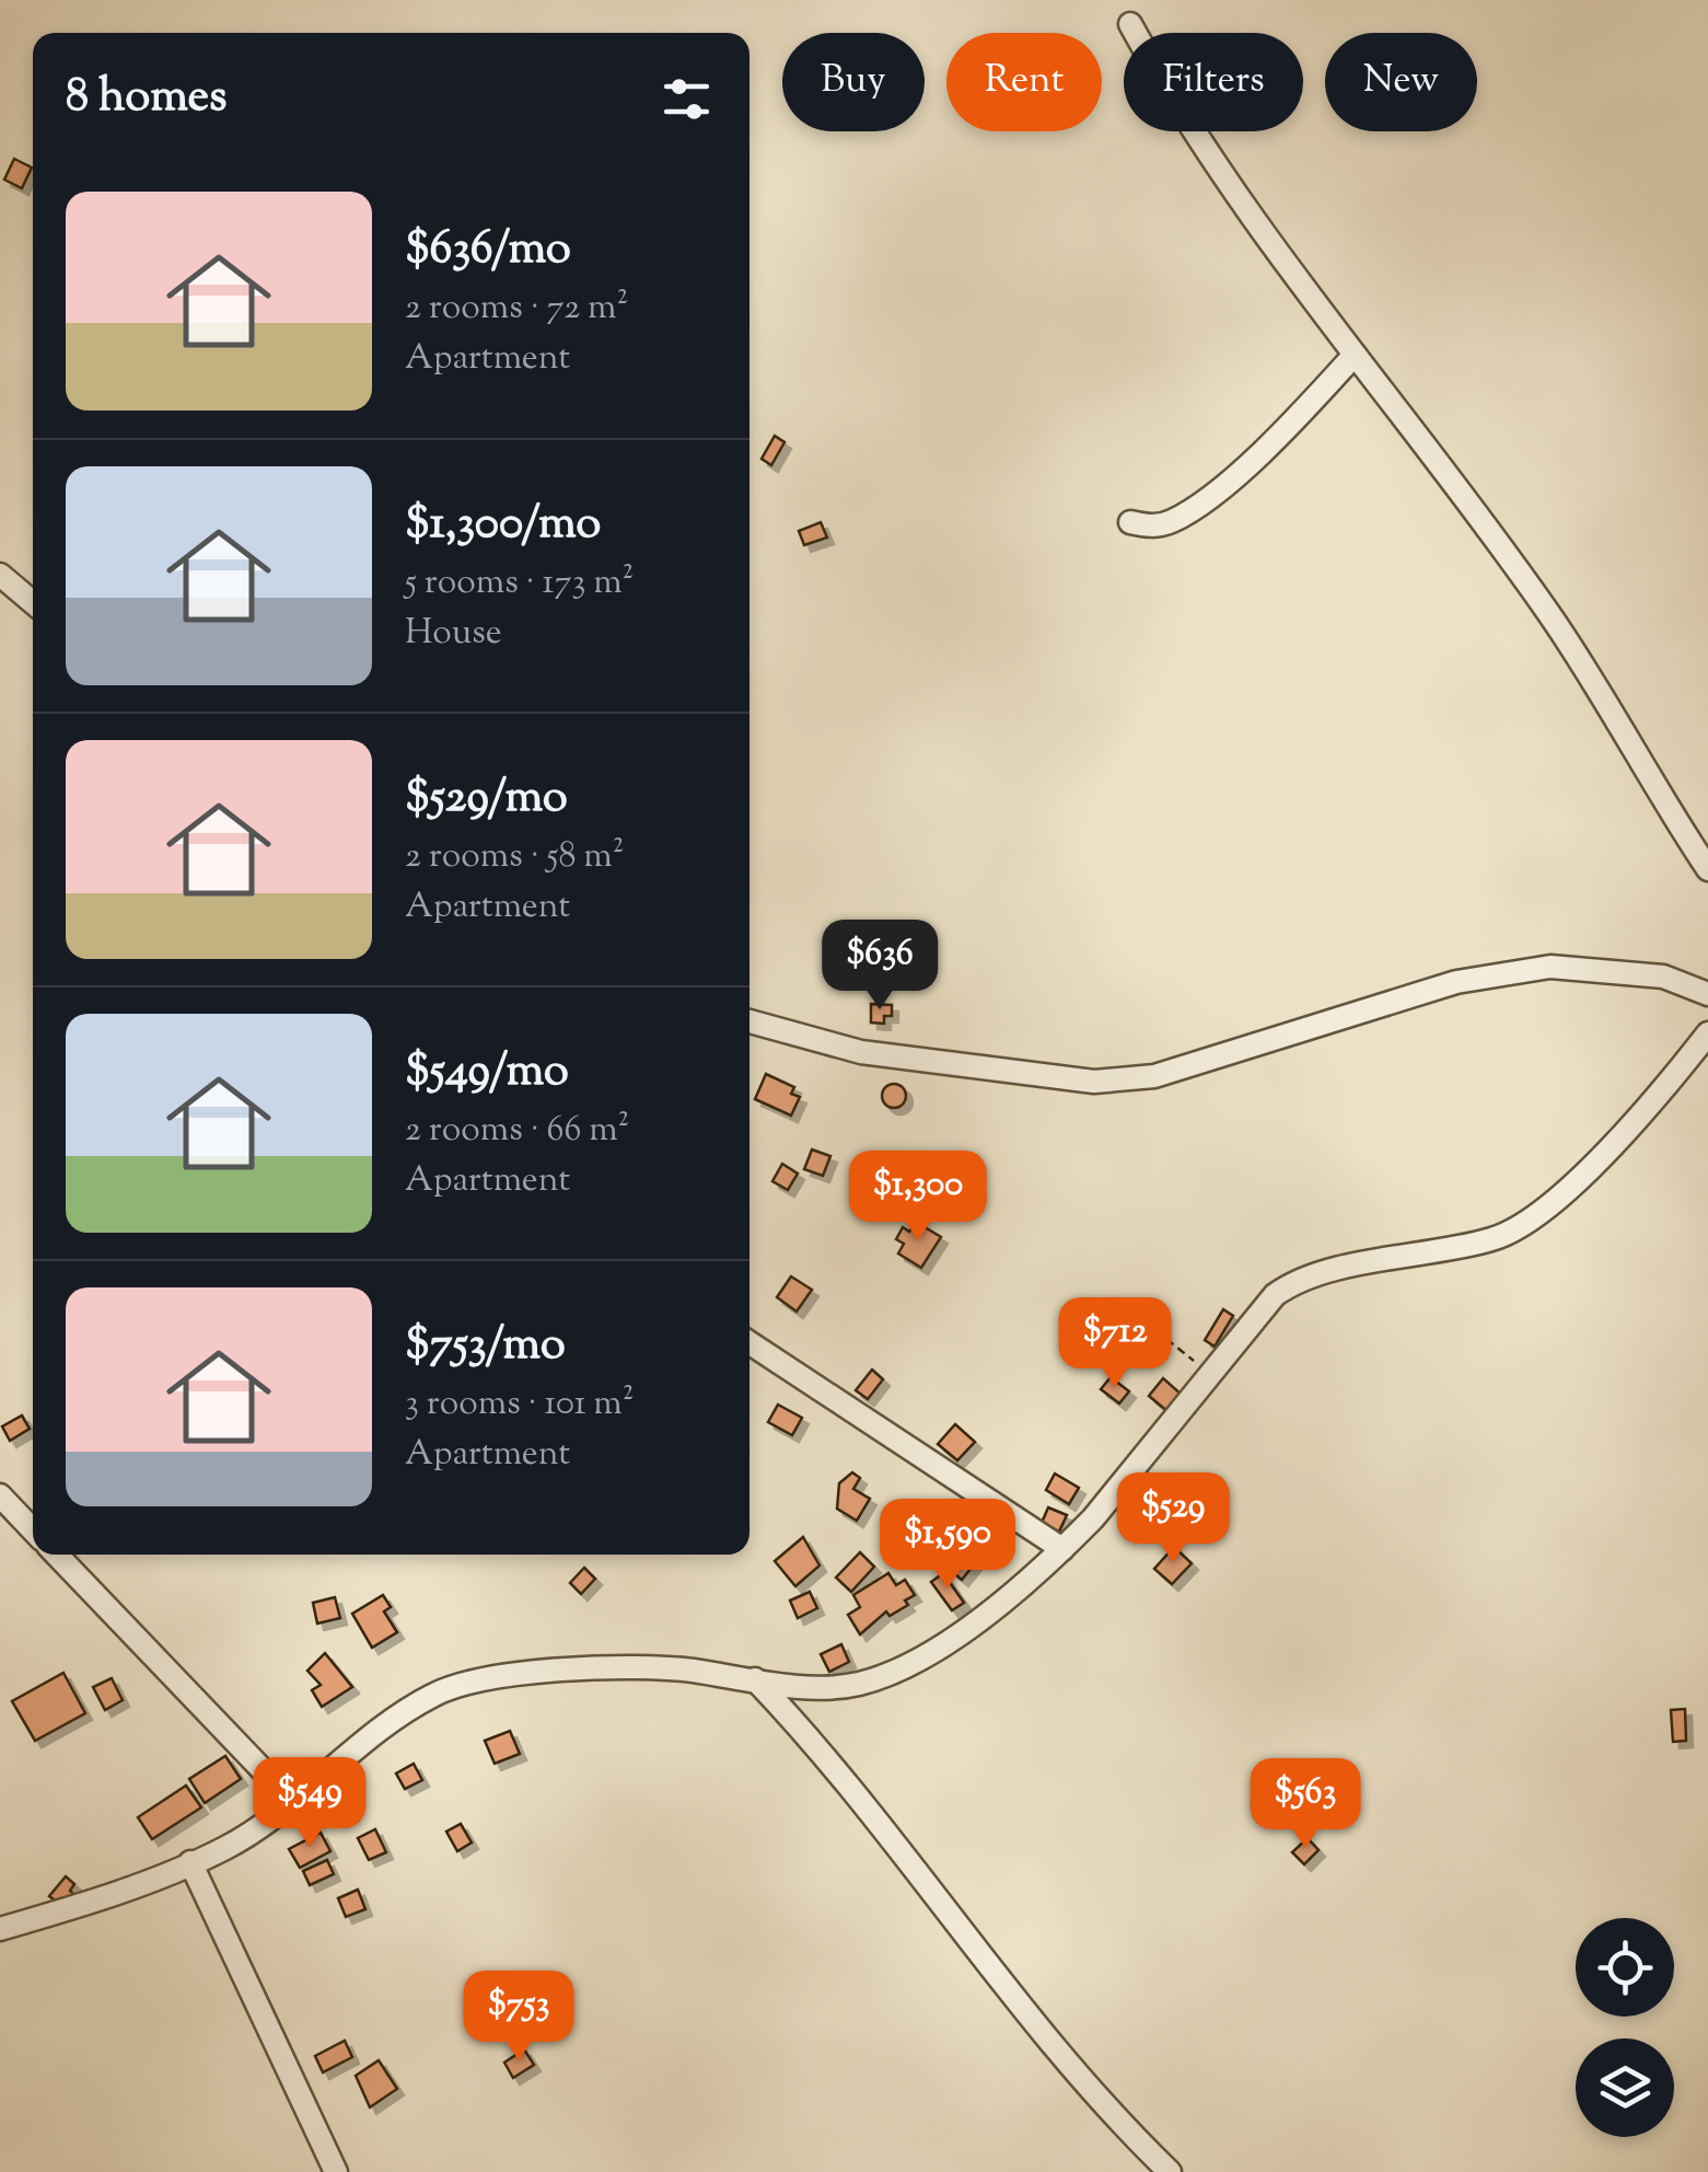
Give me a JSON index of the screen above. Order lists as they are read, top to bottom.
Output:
{
  "page": {
    "chip": [
      "Buy",
      "Rent",
      "Filters",
      "New"
    ],
    "heading": "8 homes",
    "list": [
      {
        "name": "$636/mo",
        "note": "2 rooms · 72 m² · Apartment"
      },
      {
        "name": "$1,300/mo",
        "note": "5 rooms · 173 m² · House"
      },
      {
        "name": "$529/mo",
        "note": "2 rooms · 58 m² · Apartment"
      },
      {
        "name": "$549/mo",
        "note": "2 rooms · 66 m² · Apartment"
      },
      {
        "name": "$753/mo",
        "note": "3 rooms · 101 m² · Apartment"
      }
    ],
    "price": [
      "$636",
      "$1,300",
      "$712",
      "$529",
      "$1,590",
      "$549",
      "$563",
      "$753"
    ]
  }
}
